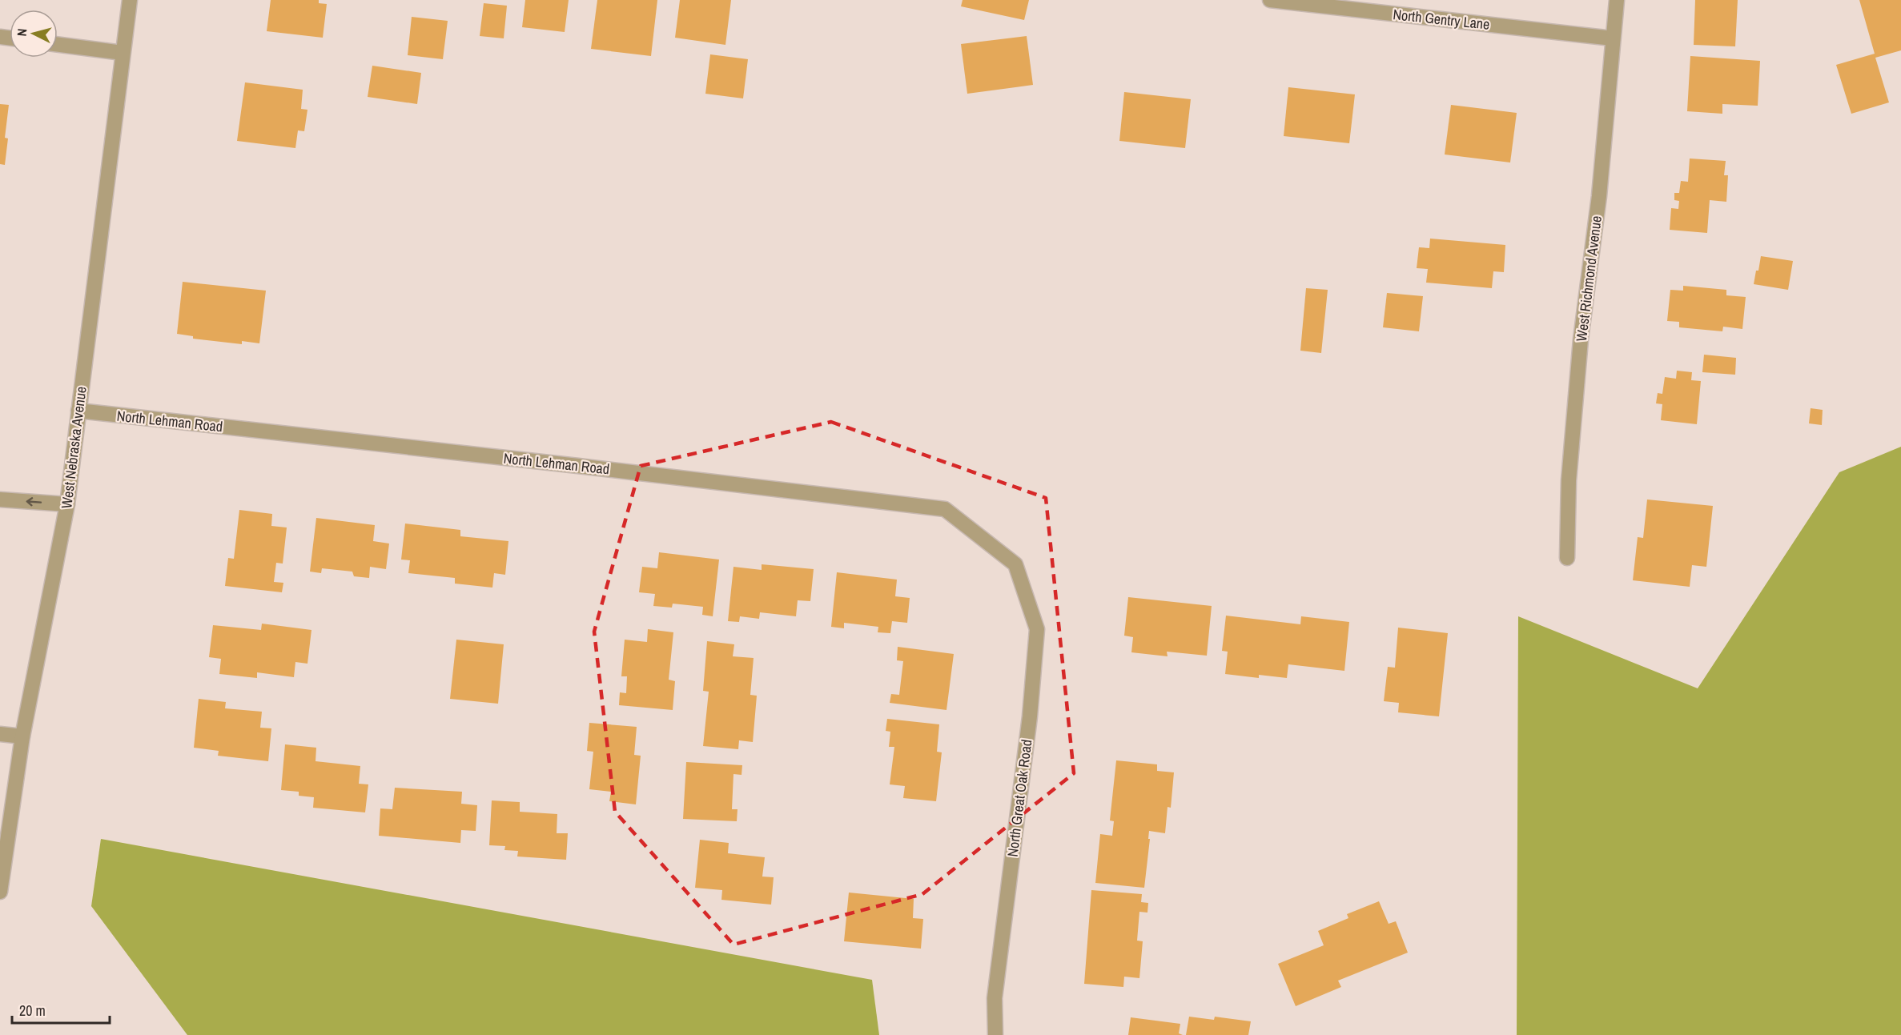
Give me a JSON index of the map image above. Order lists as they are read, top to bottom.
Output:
{
  "streets": {
    "street": [
      "North Gentry Lane",
      "West Richmond Avenue",
      "North Lehman Road",
      "West Nebraska Avenue",
      "North Great Oak Road"
    ]
  },
  "crossings": [
    ["North Gentry Lane", "West Richmond Avenue"],
    ["North Lehman Road", "West Nebraska Avenue"],
    ["North Lehman Road", "North Great Oak Road"]
  ],
  "scale_bar": "20 m",
  "north": "left"
}
